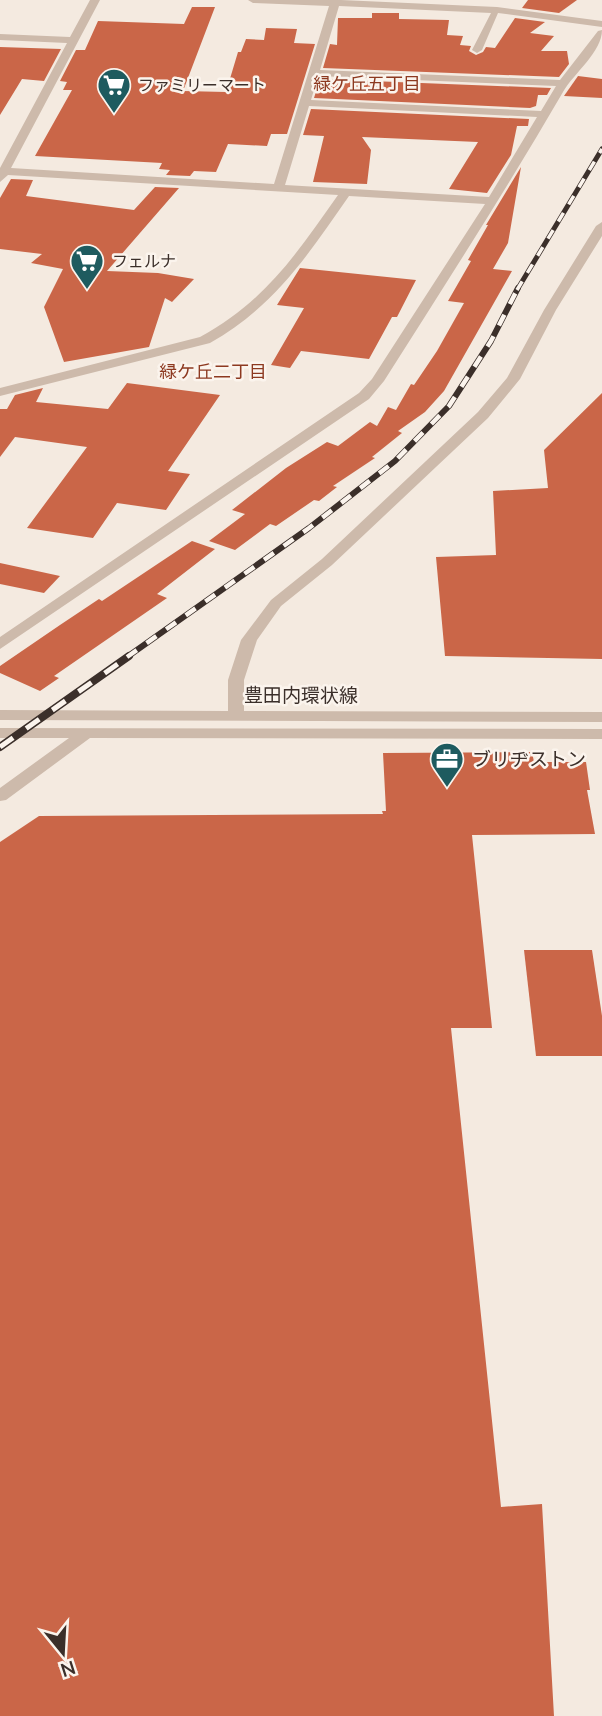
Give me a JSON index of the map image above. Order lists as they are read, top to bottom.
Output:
{
  "streets": {
    "street": ["豊田内環状線"]
  },
  "districts": ["緑ケ丘五丁目", "緑ケ丘二丁目"],
  "places": {
    "supermarket": ["ファミリーマート", "フェルナ"],
    "office": ["ブリヂストン"]
  },
  "north": "bottom"
}
